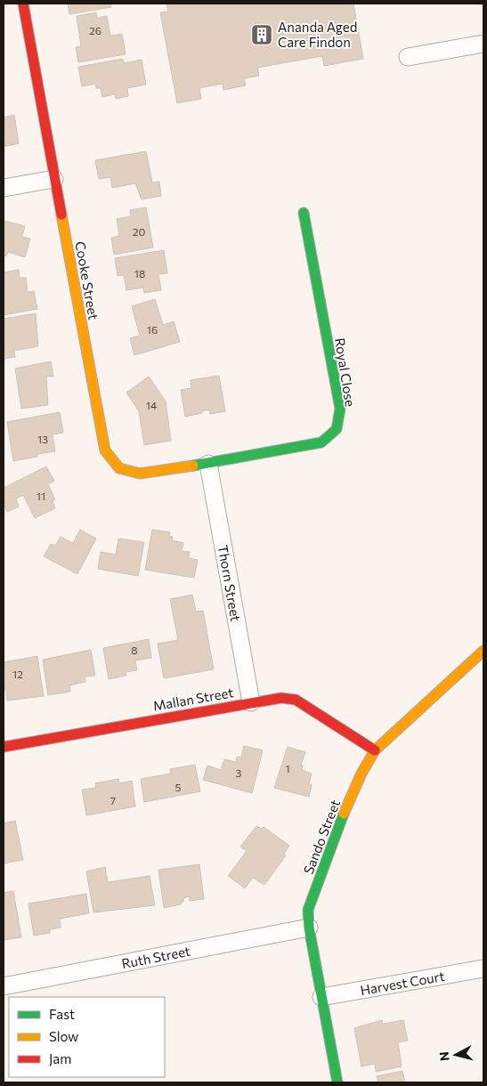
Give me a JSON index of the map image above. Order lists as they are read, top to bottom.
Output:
{
  "streets": {
    "street": [
      "Cooke Street",
      "Royal Close",
      "Thorn Street",
      "Mallan Street",
      "Sando Street",
      "Ruth Street",
      "Harvest Court"
    ]
  },
  "crossings": [
    ["Cooke Street", "Royal Close"],
    ["Cooke Street", "Thorn Street"],
    ["Royal Close", "Thorn Street"],
    ["Thorn Street", "Mallan Street"],
    ["Mallan Street", "Sando Street"],
    ["Sando Street", "Ruth Street"],
    ["Sando Street", "Harvest Court"]
  ],
  "places": {
    "building": ["Ananda Aged Care Findon"]
  },
  "house_numbers": [
    "26",
    "20",
    "18",
    "16",
    "14",
    "13",
    "11",
    "8",
    "12",
    "1",
    "3",
    "5",
    "7"
  ],
  "legend": ["Fast", "Slow", "Jam"],
  "north": "left"
}
